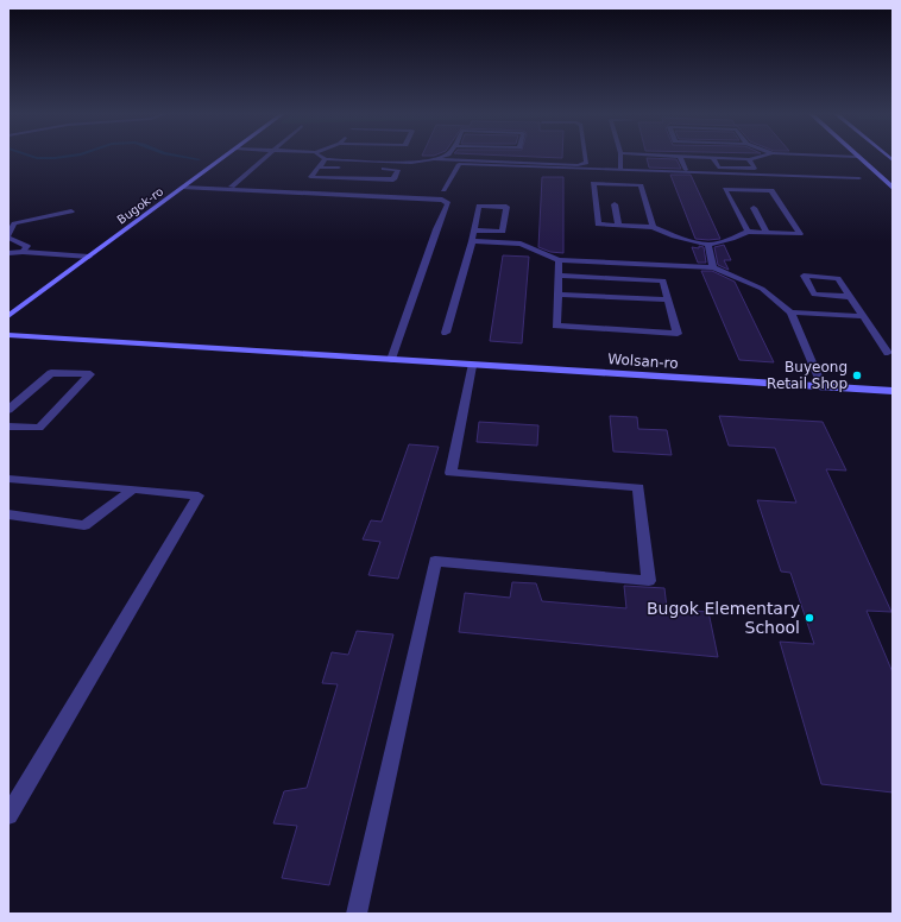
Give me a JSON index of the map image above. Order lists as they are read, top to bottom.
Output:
{
  "streets": {
    "street": ["Bugok-ro", "Wolsan-ro"]
  },
  "places": ["Buyeong Retail Shop", "Bugok Elementary School"]
}
